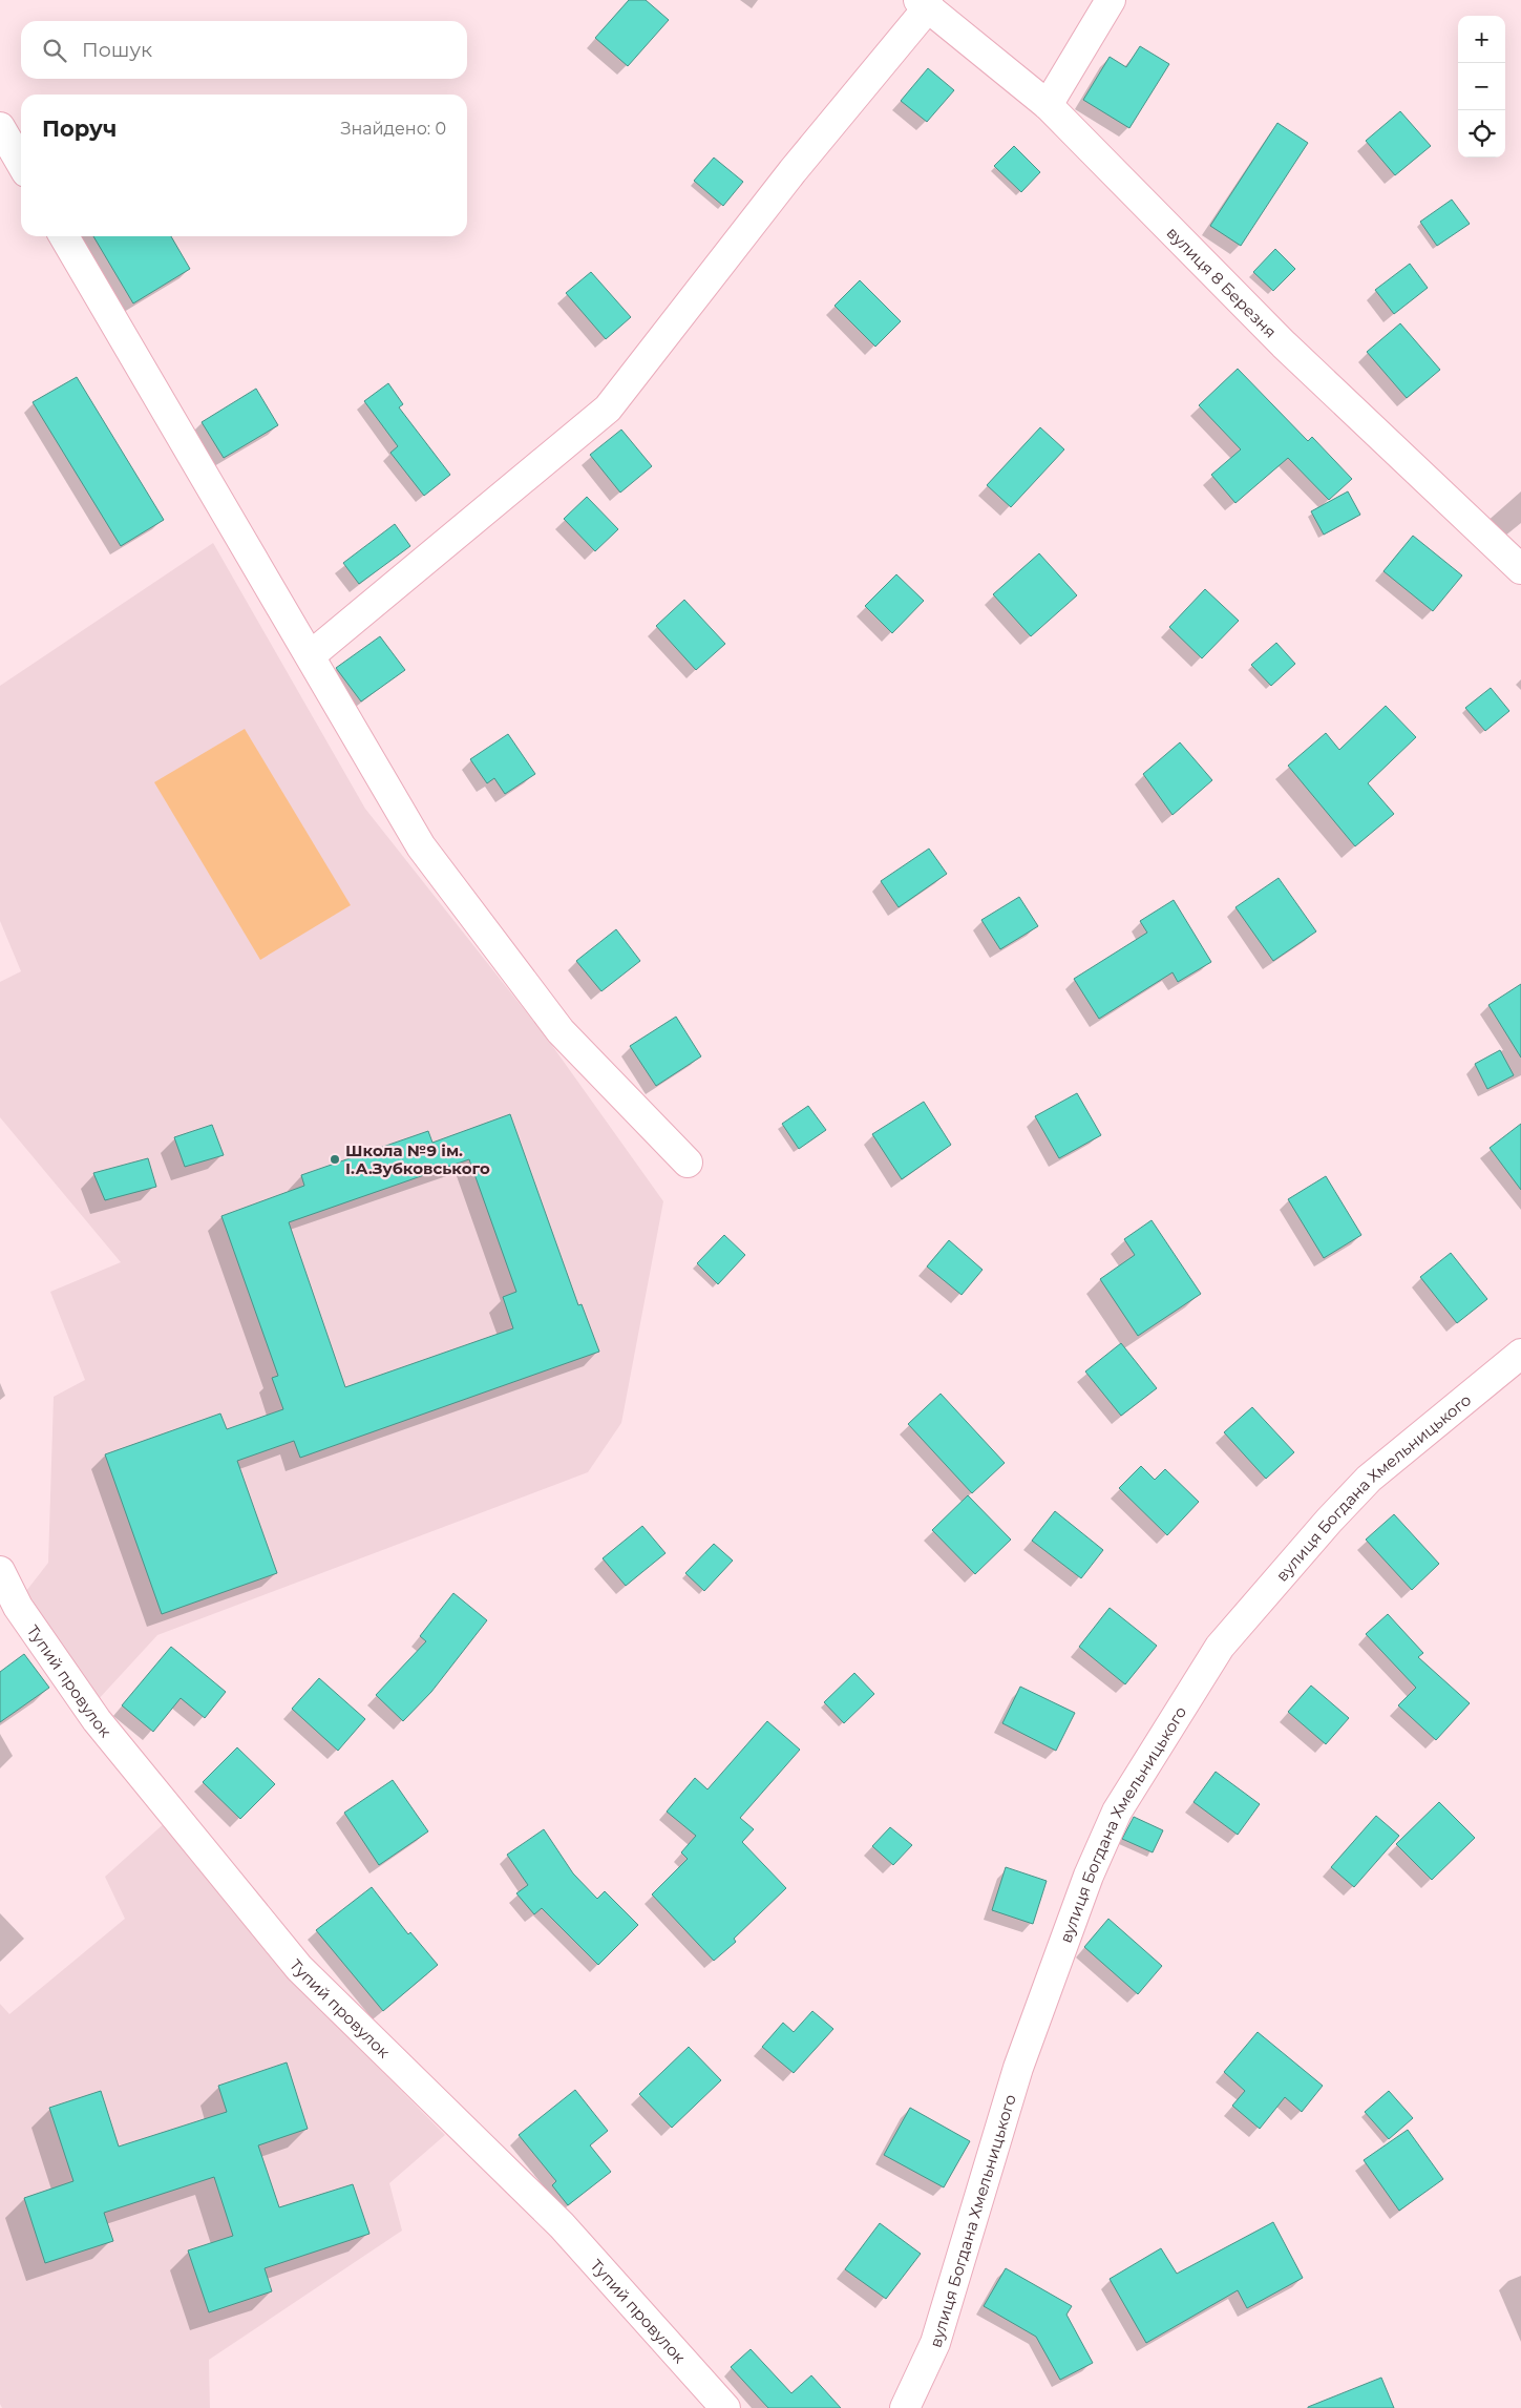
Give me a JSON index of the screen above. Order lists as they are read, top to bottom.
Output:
{
  "streets": {
    "street": ["вулиця 8 Березня", "вулиця Богдана Хмельницького", "Тупий провулок"]
  },
  "places": ["Школа №9 ім. І.А.Зубковського"],
  "page": {
    "map_buttons": ["+", "−"],
    "search": "Пошук",
    "heading": ["Поруч", "Знайдено: 0"]
  }
}
